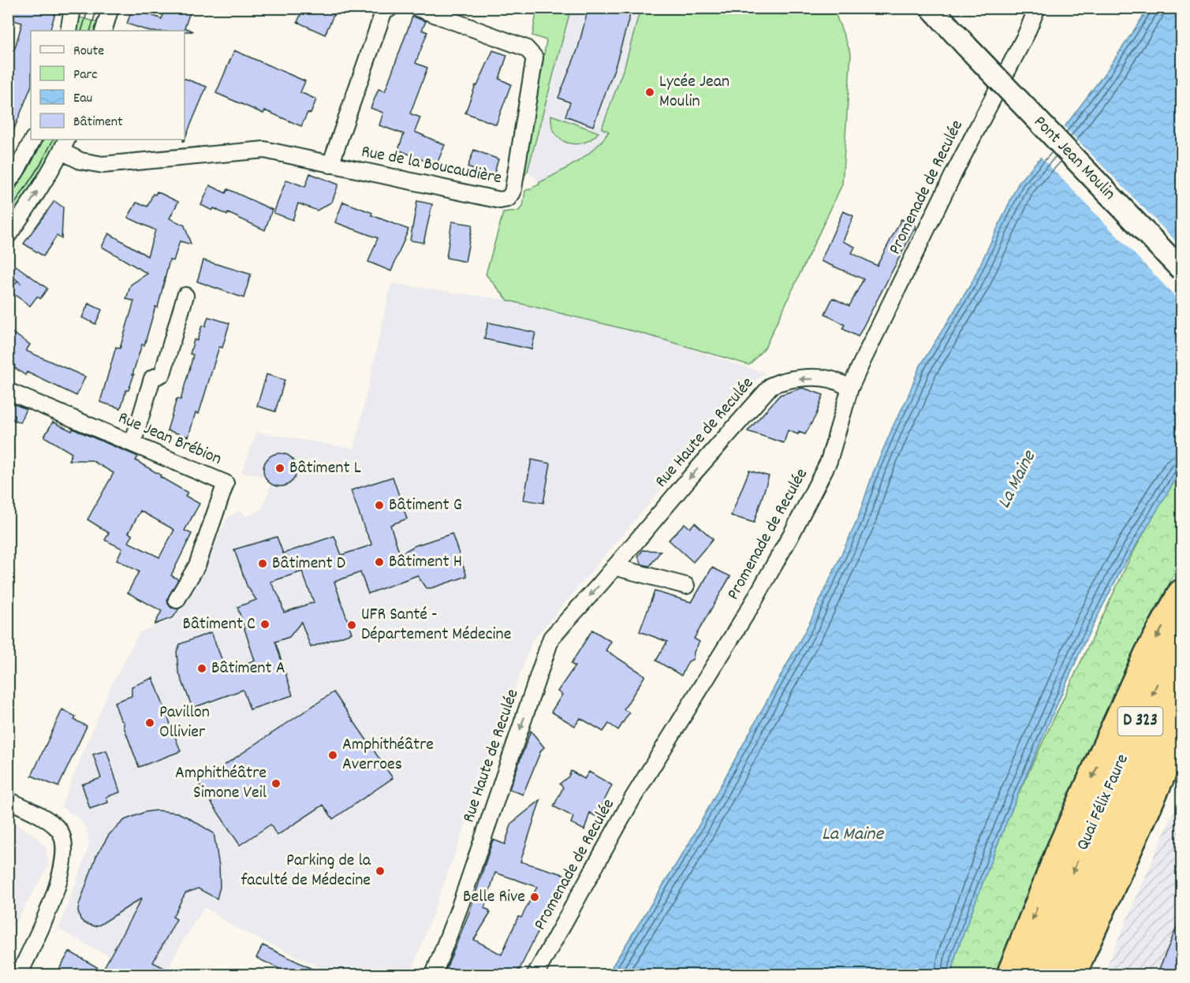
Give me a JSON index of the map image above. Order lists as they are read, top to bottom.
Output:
{
  "streets": {
    "highway": ["D 323", "Quai Félix Faure"],
    "main road": ["Pont Jean Moulin"],
    "street": [
      "Rue de la Boucaudière",
      "Promenade de Reculée",
      "Rue Haute de Reculée",
      "Rue Jean Brébion"
    ]
  },
  "crossings": [
    ["Promenade de Reculée", "Rue Haute de Reculée"]
  ],
  "one_way": ["Rue Haute de Reculée"],
  "water": ["La Maine"],
  "places": [
    "Lycée Jean Moulin",
    "Bâtiment L",
    "Bâtiment G",
    "Bâtiment H",
    "Bâtiment D",
    "Bâtiment C",
    "UFR Santé - Département Médecine",
    "Bâtiment A",
    "Pavillon Ollivier",
    "Amphithéâtre Averroes",
    "Amphithéâtre Simone Veil",
    "Parking de la faculté de Médecine",
    "Belle Rive"
  ],
  "legend": [
    "Route",
    "Parc",
    "Eau",
    "Bâtiment"
  ]
}
